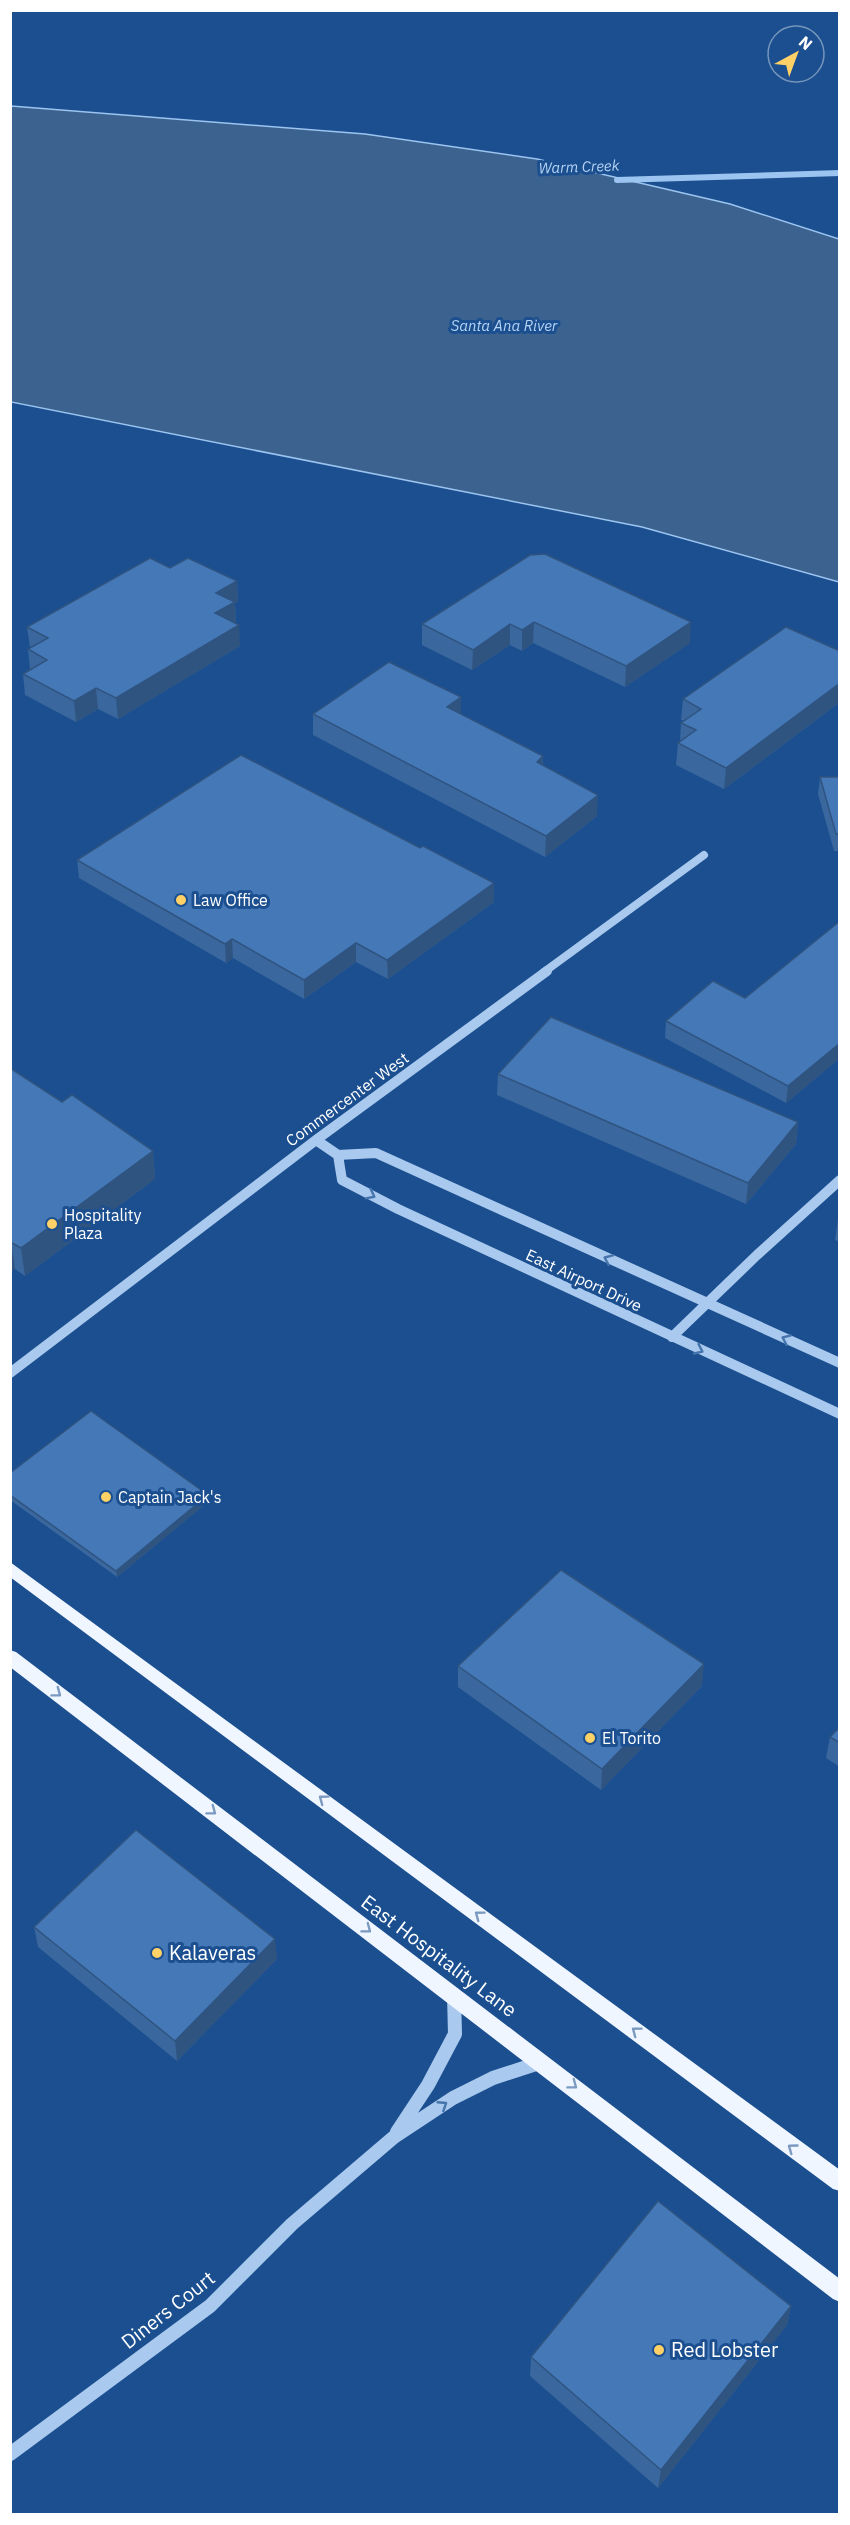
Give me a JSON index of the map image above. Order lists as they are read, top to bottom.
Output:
{
  "streets": {
    "main road": ["East Hospitality Lane"],
    "street": ["Commercenter West", "East Airport Drive", "Diners Court"]
  },
  "crossings": [
    ["East Hospitality Lane", "Diners Court"]
  ],
  "water": ["Warm Creek", "Santa Ana River"],
  "places": [
    "Law Office",
    "Hospitality Plaza",
    "Captain Jack's",
    "El Torito",
    "Kalaveras",
    "Red Lobster"
  ],
  "north": "top right"
}
